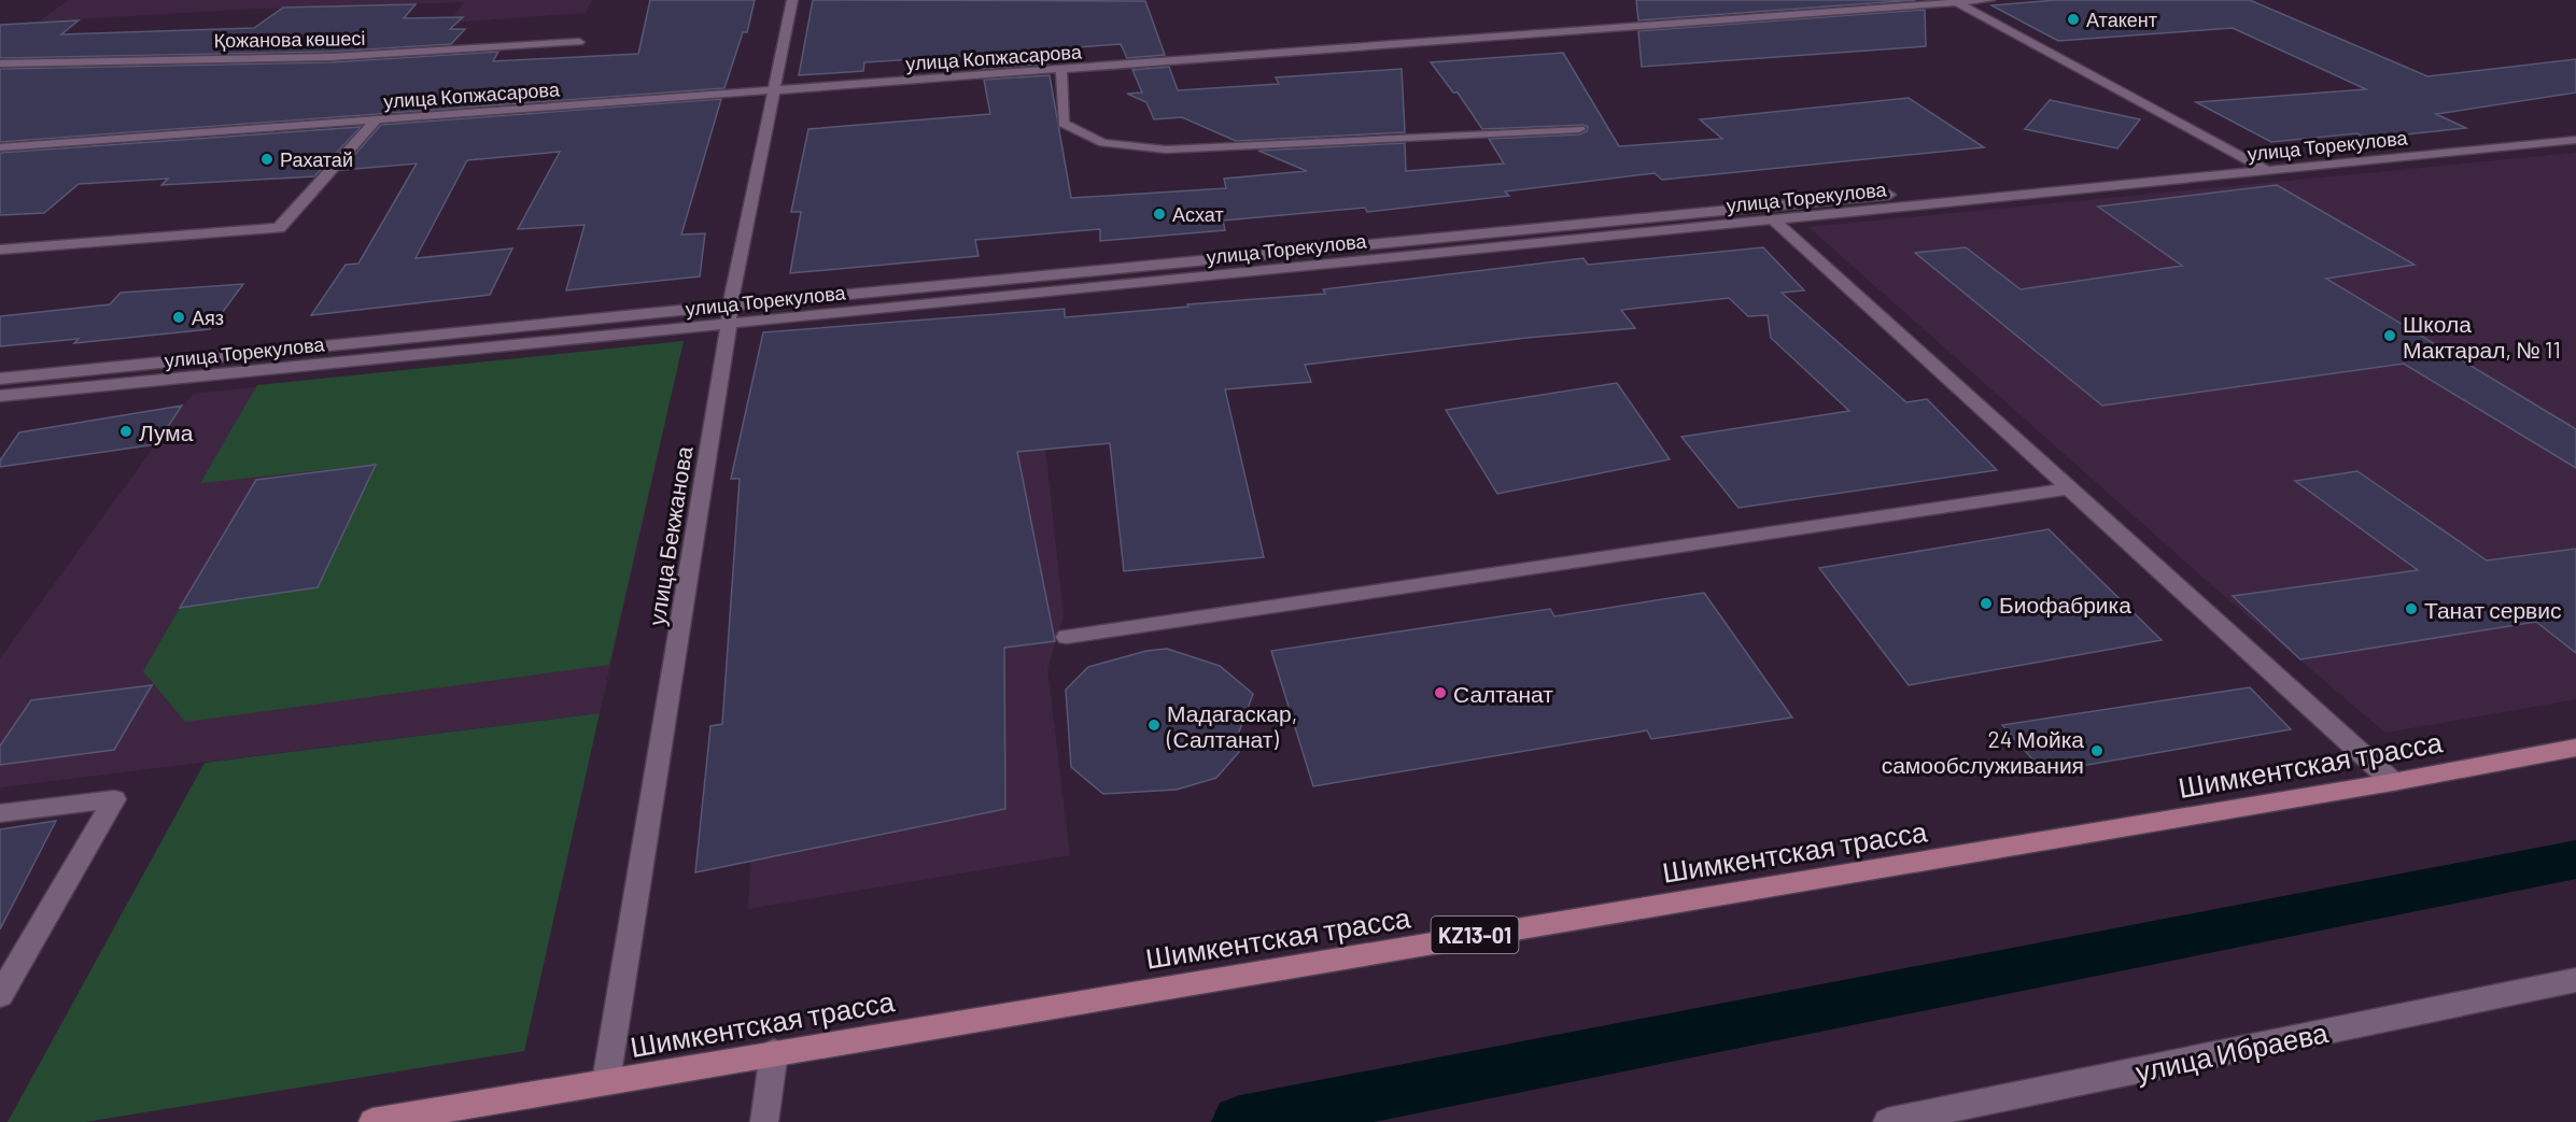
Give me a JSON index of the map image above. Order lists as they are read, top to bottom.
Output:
{
  "streets": {
    "main road": ["Шимкентская трасса", "KZ13-01"],
    "street": [
      "Қожанова көшесі",
      "улица Копжасарова",
      "улица Торекулова",
      "улица Бекжанова",
      "улица Ибраева"
    ]
  },
  "crossings": [
    ["улица Копжасарова", "улица Бекжанова"],
    ["улица Торекулова", "улица Бекжанова"],
    ["улица Бекжанова", "Шимкентская трасса"]
  ],
  "places": [
    "Атакент",
    "Рахатай",
    "Асхат",
    "Аяз",
    "Школа Мактарал, № 11",
    "Лума",
    "Биофабрика",
    "Танат сервис",
    "Салтанат",
    "Мадагаскар, (Салтанат)",
    "24 Мойка самообслуживания"
  ]
}
